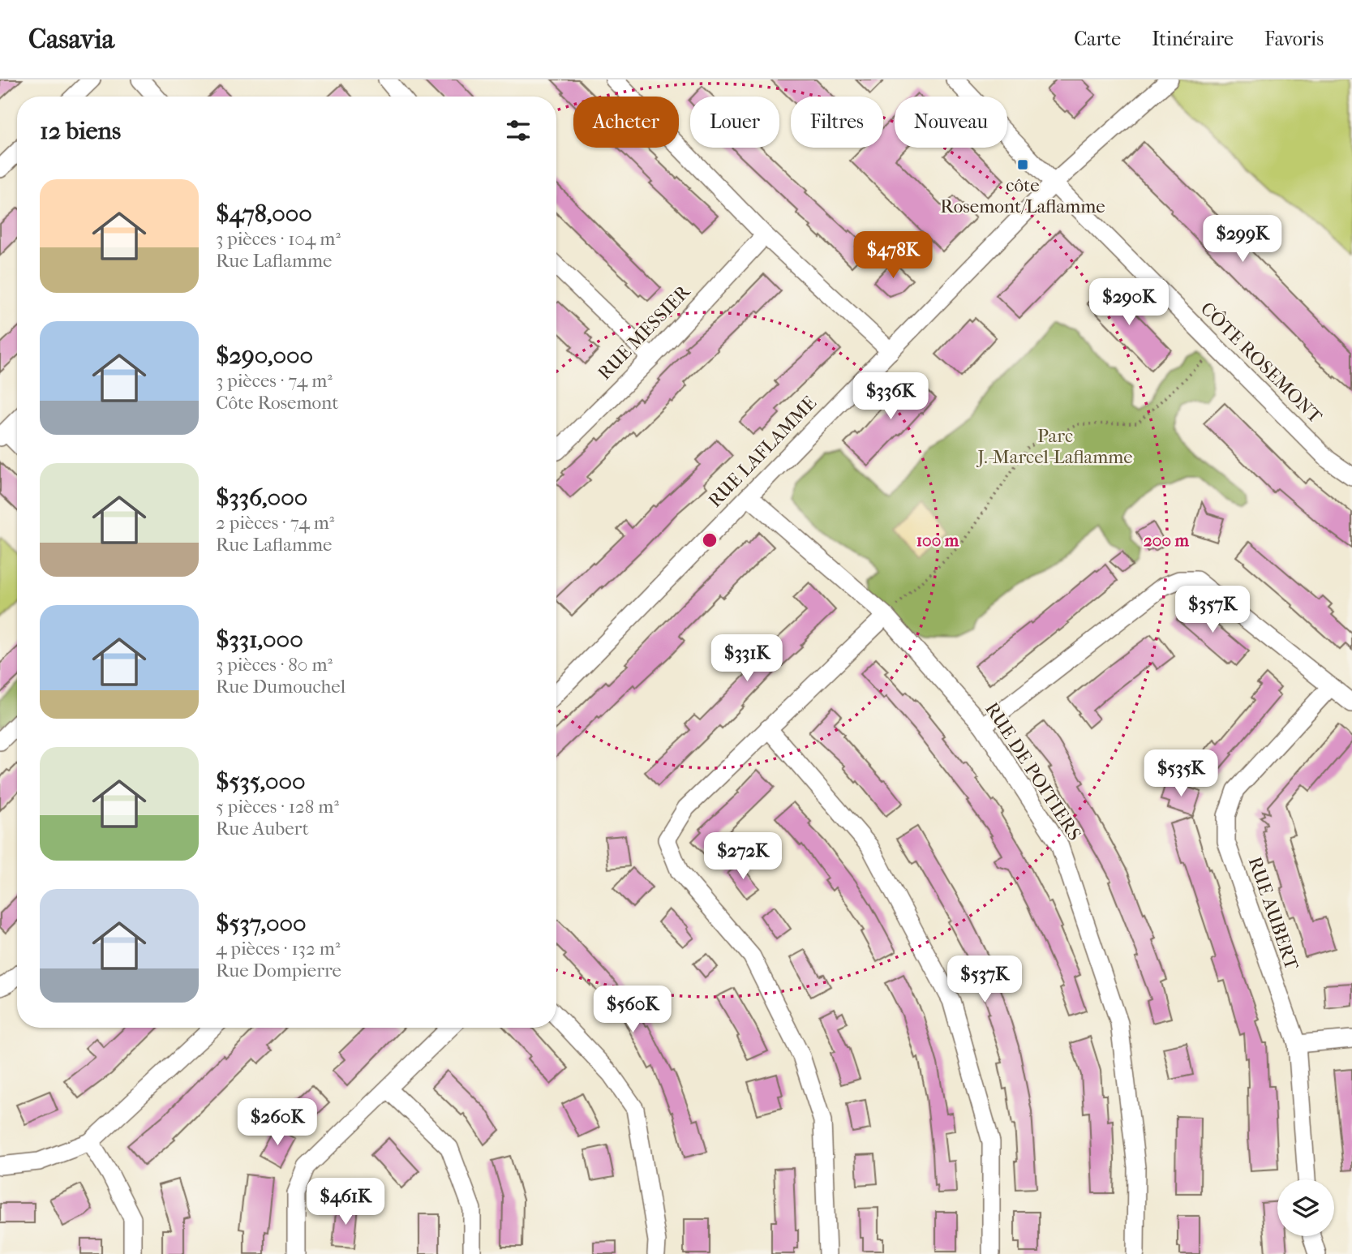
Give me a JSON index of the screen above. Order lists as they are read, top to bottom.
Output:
{
  "streets": {
    "street": [
      "RUE MESSIER",
      "CÔTE ROSEMONT",
      "RUE LAFLAMME",
      "RUE DE POITIERS",
      "RUE AUBERT"
    ]
  },
  "crossings": [
    ["CÔTE ROSEMONT", "RUE LAFLAMME"],
    ["RUE LAFLAMME", "RUE DE POITIERS"]
  ],
  "parks": ["Parc J.-Marcel-Laflamme"],
  "places": {
    "transit": ["côte Rosemont/Laflamme"]
  },
  "page": {
    "header": "Casavia",
    "nav": ["Carte", "Itinéraire", "Favoris"],
    "chip": [
      "Acheter",
      "Louer",
      "Filtres",
      "Nouveau"
    ],
    "heading": "12 biens",
    "list": [
      {
        "name": "$478,000",
        "note": "3 pièces · 104 m² · Rue Laflamme"
      },
      {
        "name": "$290,000",
        "note": "3 pièces · 74 m² · Côte Rosemont"
      },
      {
        "name": "$336,000",
        "note": "2 pièces · 74 m² · Rue Laflamme"
      },
      {
        "name": "$331,000",
        "note": "3 pièces · 80 m² · Rue Dumouchel"
      },
      {
        "name": "$535,000",
        "note": "5 pièces · 128 m² · Rue Aubert"
      },
      {
        "name": "$537,000",
        "note": "4 pièces · 132 m² · Rue Dompierre"
      }
    ],
    "price": [
      "$299K",
      "$478K",
      "$290K",
      "$336K",
      "$357K",
      "$331K",
      "$535K",
      "$272K",
      "$537K",
      "$560K",
      "$260K",
      "$461K"
    ]
  },
  "rings": ["100 m", "200 m"]
}
